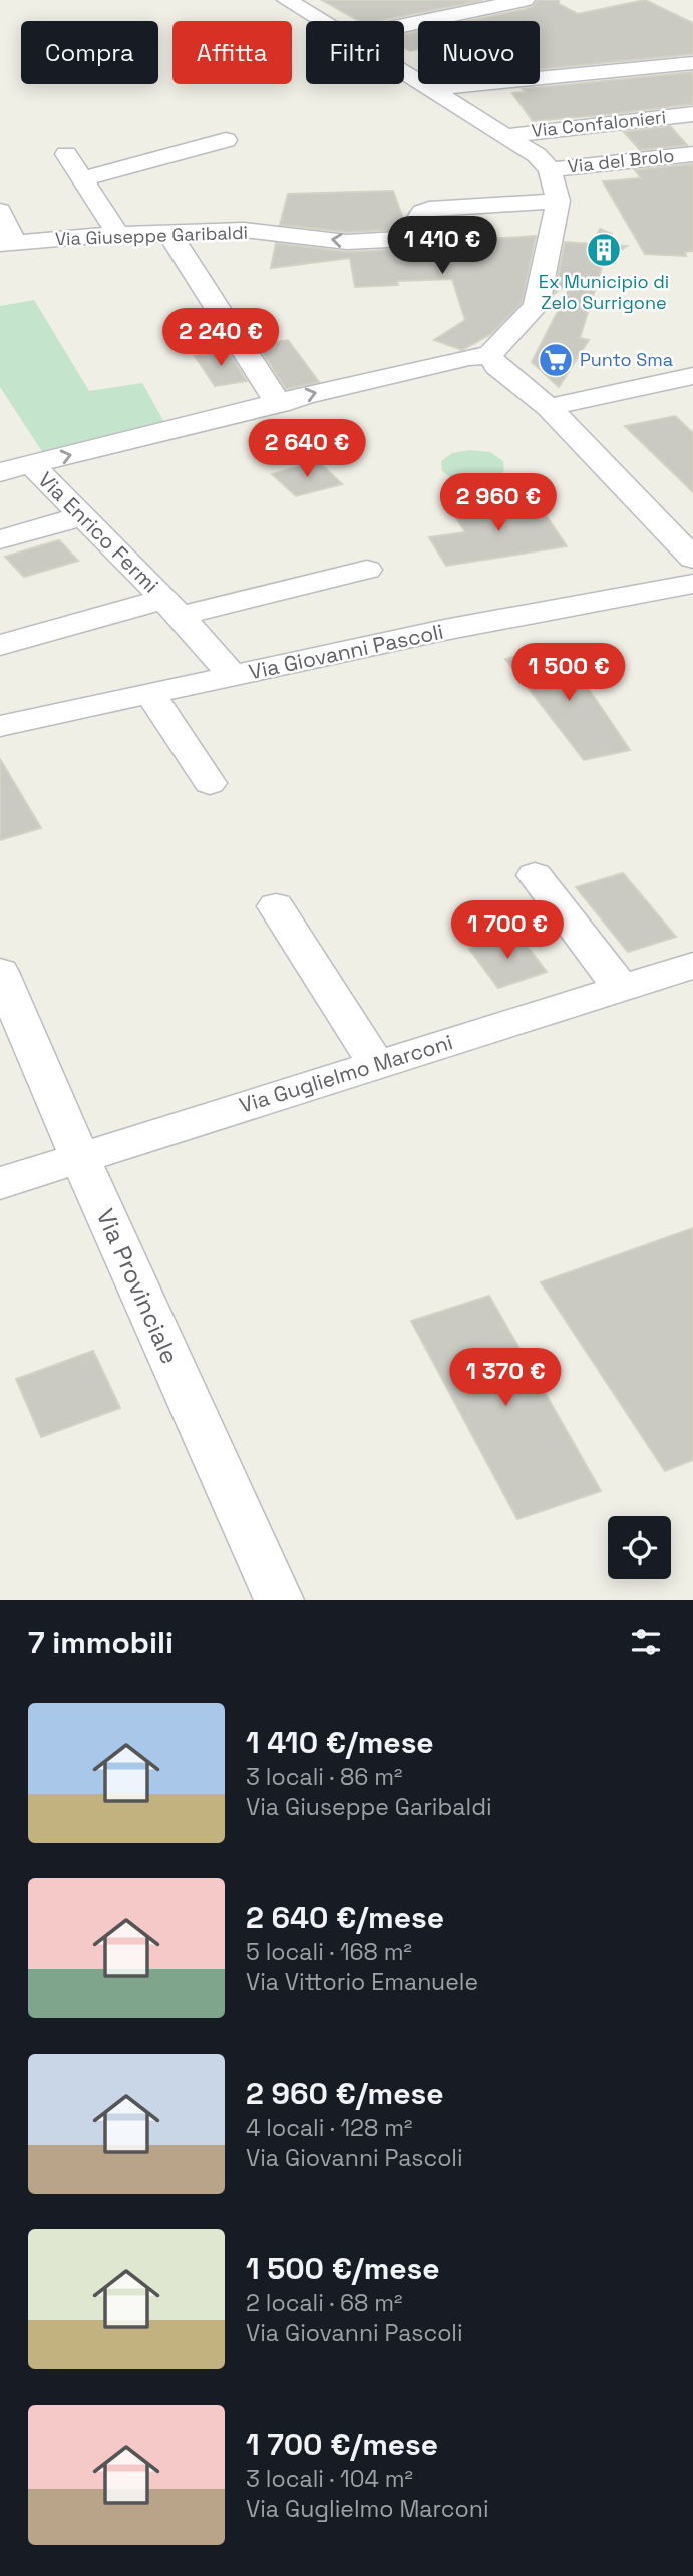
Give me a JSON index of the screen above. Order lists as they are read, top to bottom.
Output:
{
  "streets": {
    "street": [
      "Via Confalonieri",
      "Via del Brolo",
      "Via Giuseppe Garibaldi",
      "Via Enrico Fermi",
      "Via Giovanni Pascoli",
      "Via Guglielmo Marconi",
      "Via Provinciale"
    ]
  },
  "crossings": [
    ["Via Enrico Fermi", "Via Giovanni Pascoli"],
    ["Via Guglielmo Marconi", "Via Provinciale"]
  ],
  "places": {
    "building": ["Ex Municipio di Zelo Surrigone"],
    "supermarket": ["Punto Sma"]
  },
  "page": {
    "chip": [
      "Compra",
      "Affitta",
      "Filtri",
      "Nuovo"
    ],
    "price": [
      "1 410 €",
      "2 240 €",
      "2 640 €",
      "2 960 €",
      "1 500 €",
      "1 700 €",
      "1 370 €"
    ],
    "heading": "7 immobili",
    "list": [
      {
        "name": "1 410 €/mese",
        "note": "3 locali · 86 m² · Via Giuseppe Garibaldi"
      },
      {
        "name": "2 640 €/mese",
        "note": "5 locali · 168 m² · Via Vittorio Emanuele"
      },
      {
        "name": "2 960 €/mese",
        "note": "4 locali · 128 m² · Via Giovanni Pascoli"
      },
      {
        "name": "1 500 €/mese",
        "note": "2 locali · 68 m² · Via Giovanni Pascoli"
      },
      {
        "name": "1 700 €/mese",
        "note": "3 locali · 104 m² · Via Guglielmo Marconi"
      }
    ]
  }
}
